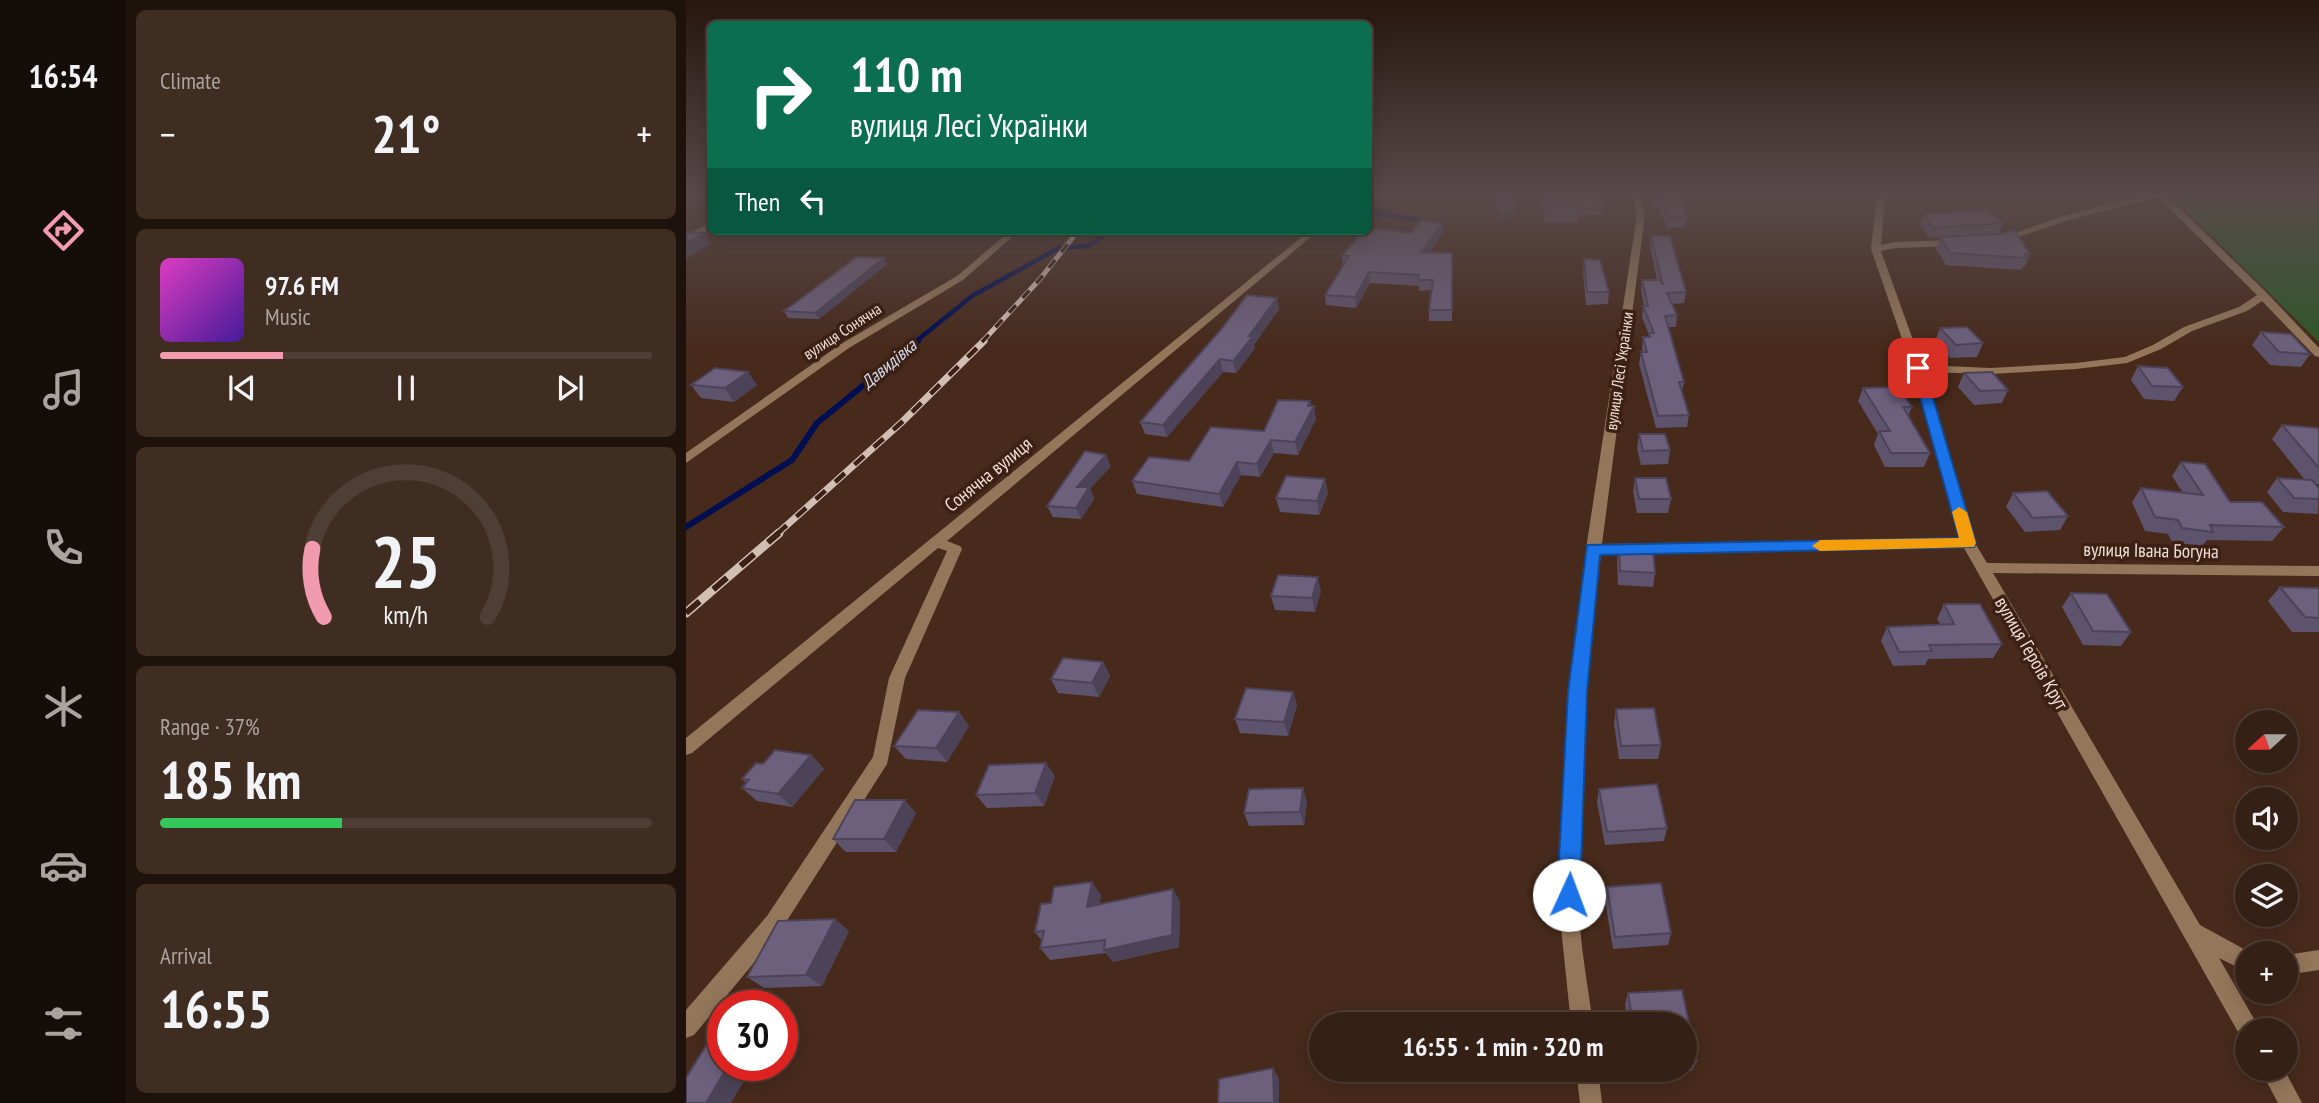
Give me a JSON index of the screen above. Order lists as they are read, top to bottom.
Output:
{
  "streets": {
    "street": [
      "вулиця Сонячна",
      "вулиця Лесі Українки",
      "Сонячна вулиця",
      "вулиця Івана Богуна",
      "вулиця Героїв Крут"
    ]
  },
  "crossings": [
    ["вулиця Івана Богуна", "вулиця Героїв Крут"]
  ],
  "water": ["Давидівка"],
  "north": "left",
  "page": {
    "tabs": "16:54",
    "tile": [
      "Climate",
      ["Range · 37%", "185 km"],
      ["Arrival", "16:55"]
    ],
    "turn": ["110 m", "вулиця Лесі Українки"],
    "heat": ["−", "21°", "+"],
    "then": "Then",
    "song": ["97.6 FM", "Music"],
    "map_buttons": ["+", "−"],
    "limit": "30",
    "trip": "16:55 · 1 min · 320 m",
    "gauge": ["25", "km/h"]
  }
}
